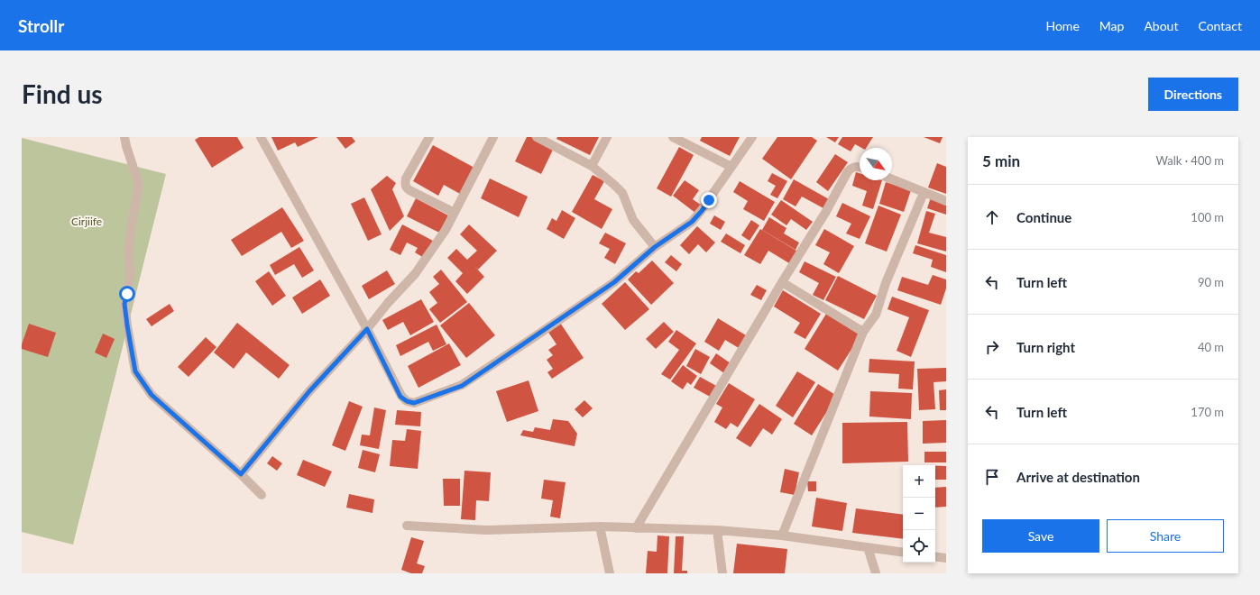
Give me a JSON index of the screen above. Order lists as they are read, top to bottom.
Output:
{
  "parks": ["Cirjiife"],
  "north": "bottom right",
  "page": {
    "header": "Strollr",
    "nav": [
      "Home",
      "Map",
      "About",
      "Contact"
    ],
    "buttons": [
      "Directions",
      ["Save", "Share"]
    ],
    "title": "Find us",
    "heading": ["5 min", "Walk · 400 m"],
    "list": [
      ["Continue", "100 m"],
      ["Turn left", "90 m"],
      ["Turn right", "40 m"],
      ["Turn left", "170 m"],
      "Arrive at destination"
    ],
    "map_buttons": ["+", "−"]
  }
}
